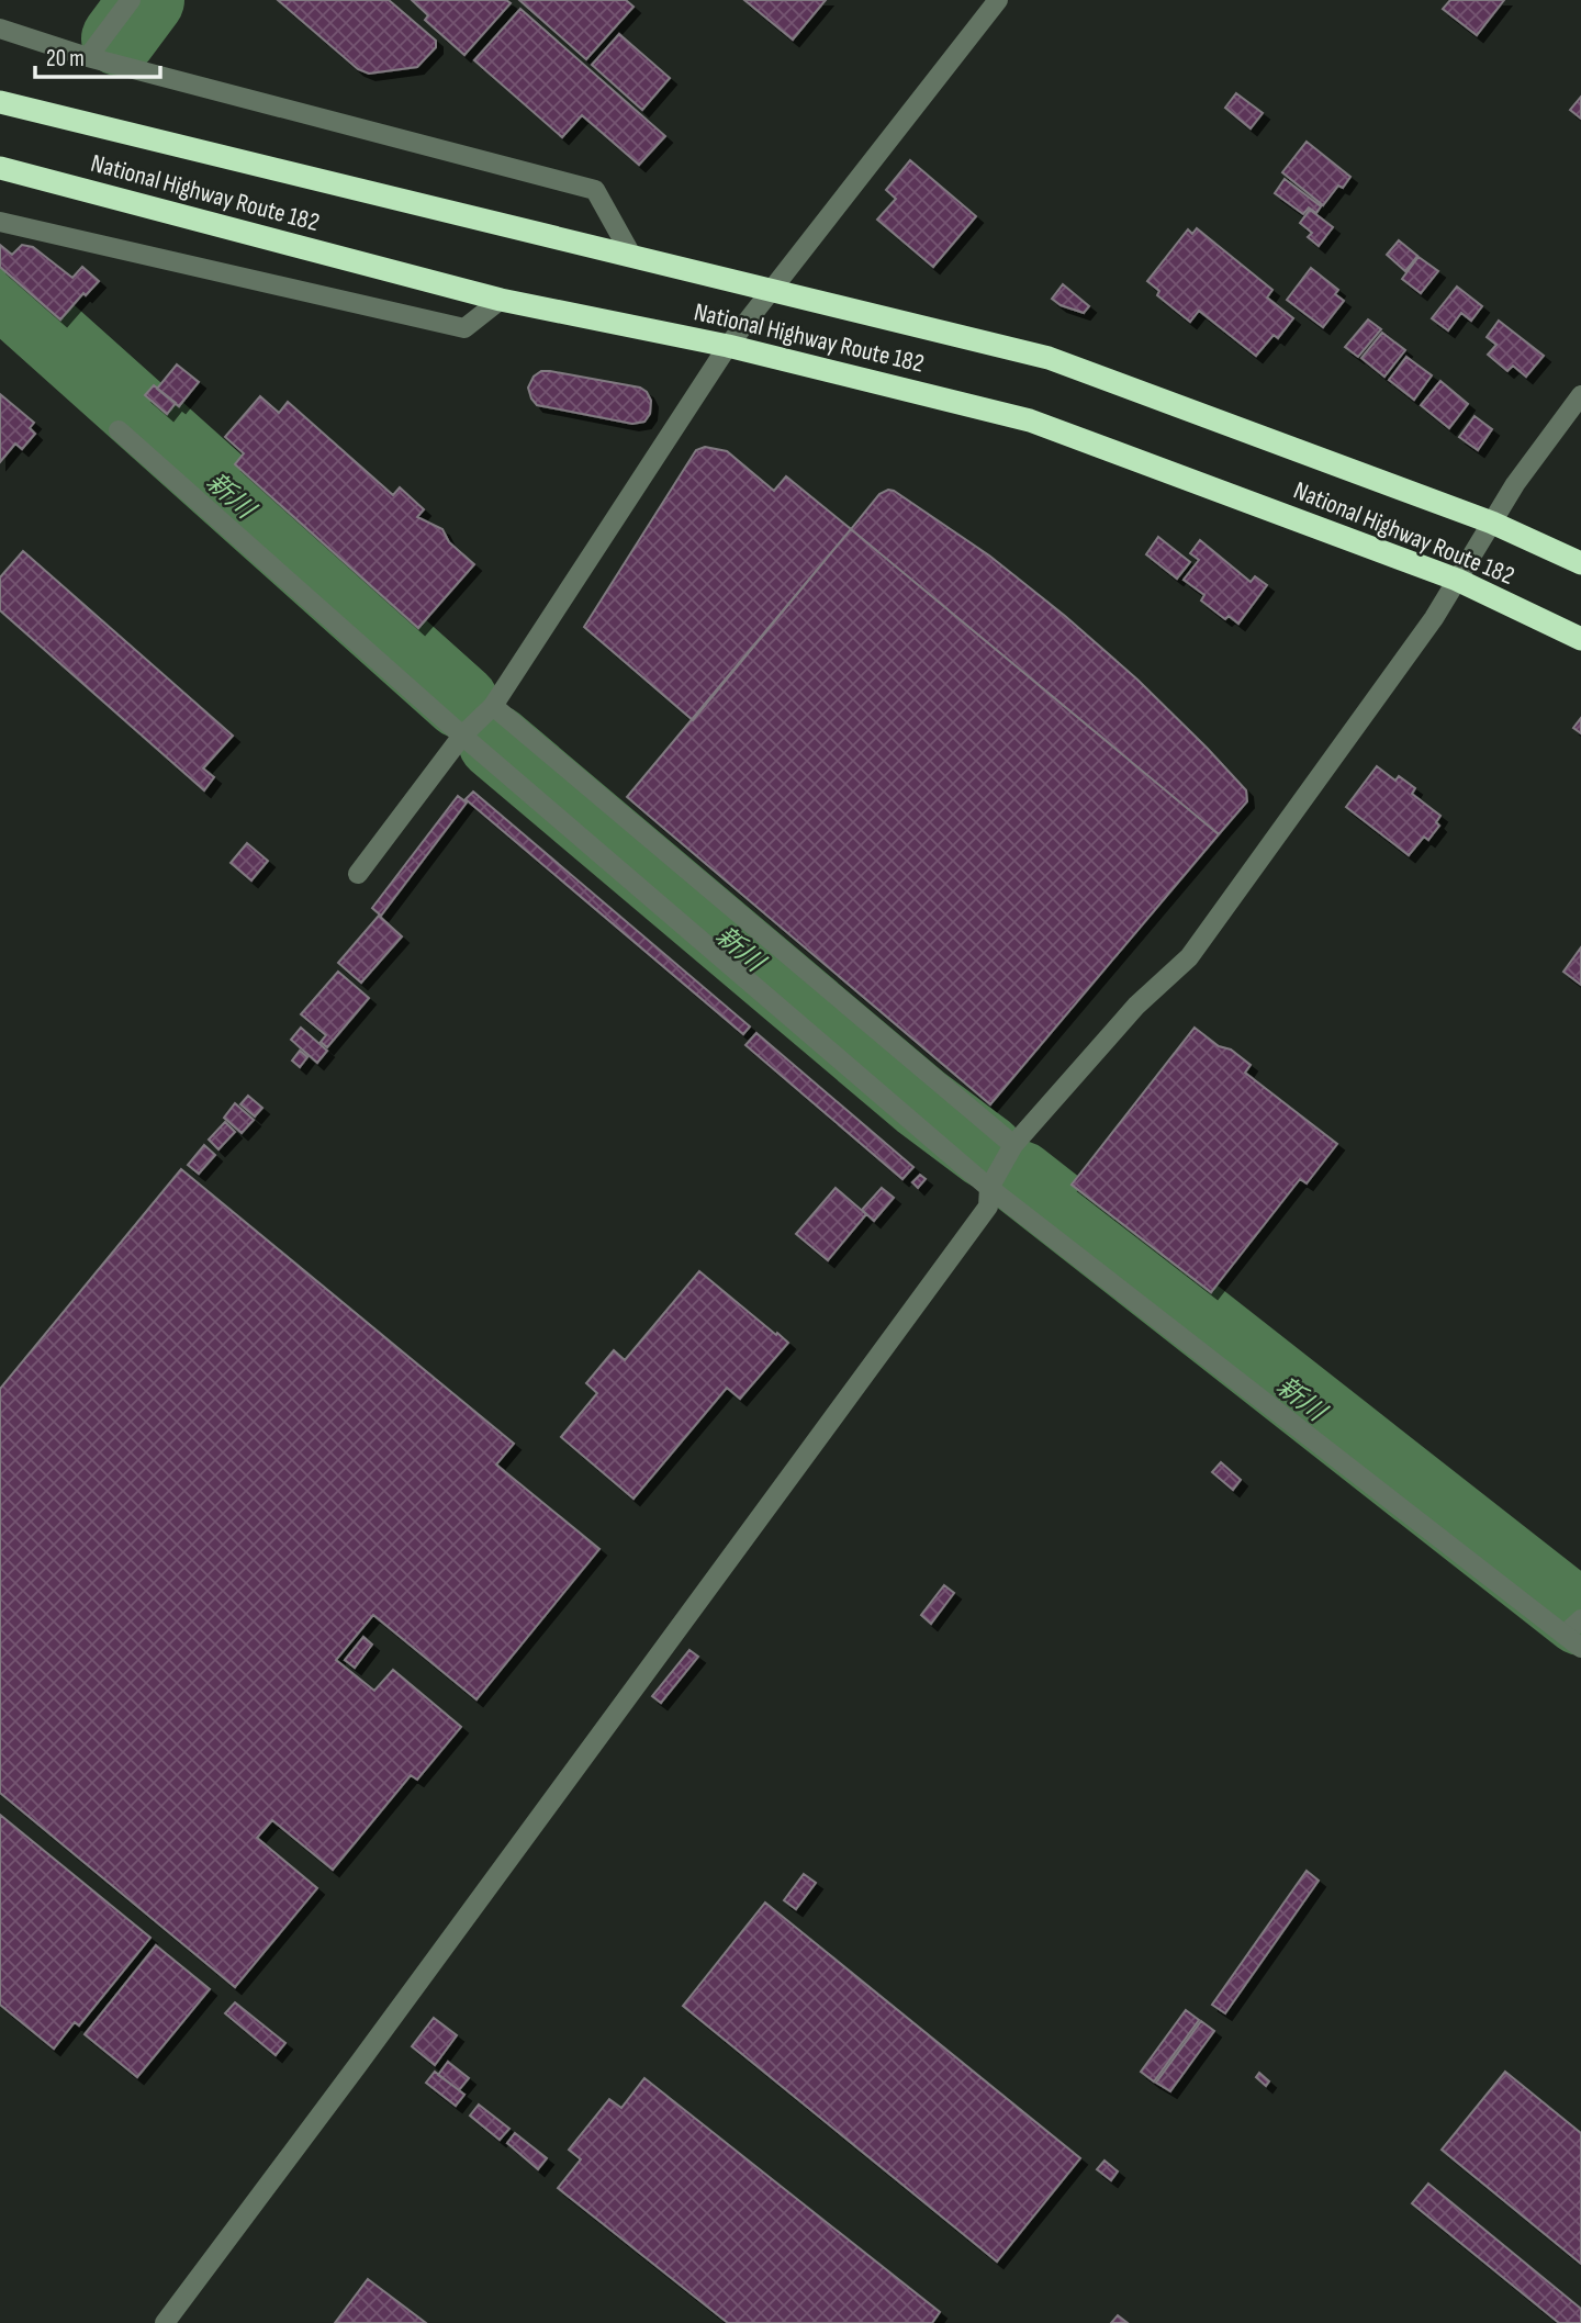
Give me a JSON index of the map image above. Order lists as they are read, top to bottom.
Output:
{
  "streets": {
    "highway": ["National Highway Route 182"]
  },
  "water": ["新川"],
  "scale_bar": "20 m"
}
